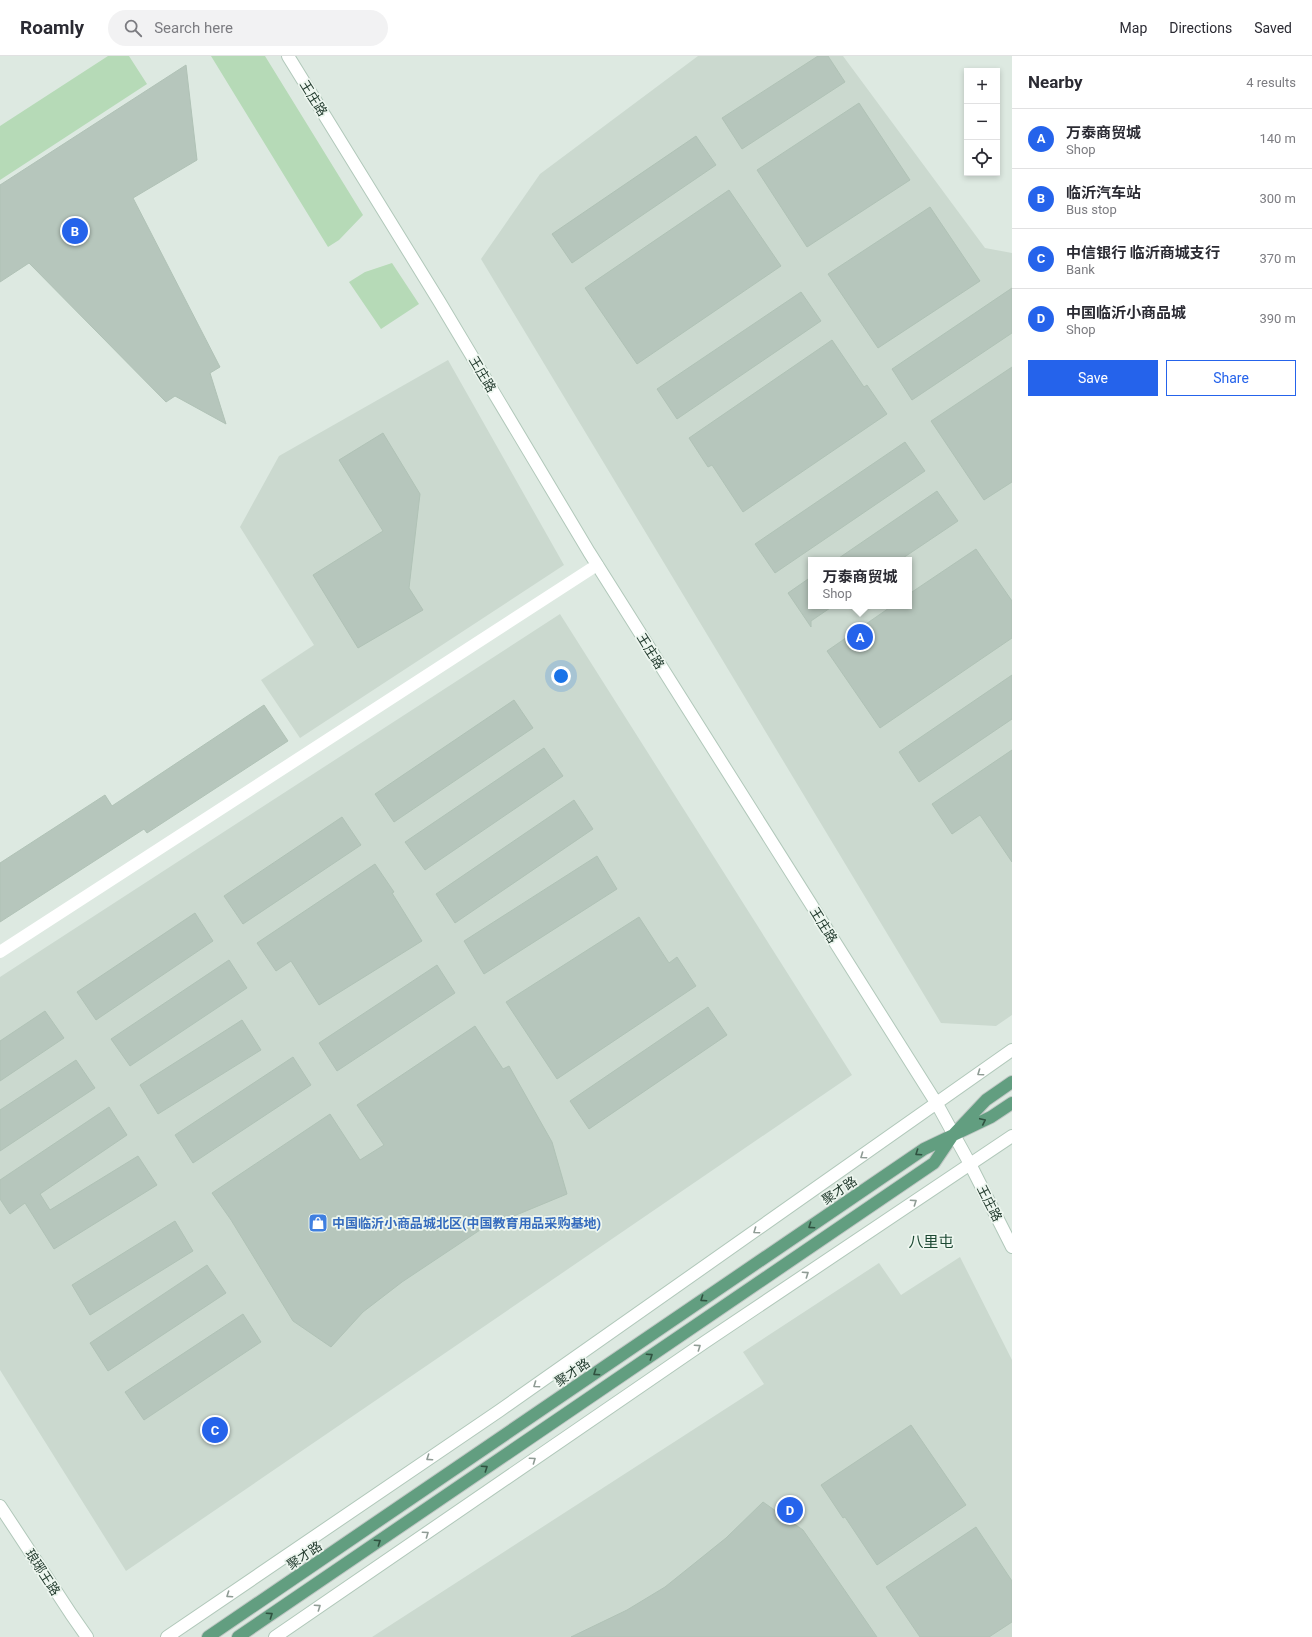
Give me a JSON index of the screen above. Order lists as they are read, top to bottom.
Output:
{
  "streets": {
    "main road": ["聚才路"],
    "street": ["王庄路", "琅琊王路"]
  },
  "crossings": [
    ["王庄路", "聚才路"]
  ],
  "districts": ["八里屯"],
  "places": {
    "shop": ["中国临沂小商品城北区(中国教育用品采购基地)"]
  },
  "page": {
    "header": "Roamly",
    "search": "Search here",
    "nav": ["Map", "Directions", "Saved"],
    "heading": ["Nearby", "4 results"],
    "map_buttons": ["+", "−"],
    "list": [
      {
        "mark": "A",
        "name": "万泰商贸城",
        "note": "Shop",
        "value": "140 m"
      },
      {
        "mark": "B",
        "name": "临沂汽车站",
        "note": "Bus stop",
        "value": "300 m"
      },
      {
        "mark": "C",
        "name": "中信银行 临沂商城支行",
        "note": "Bank",
        "value": "370 m"
      },
      {
        "mark": "D",
        "name": "中国临沂小商品城",
        "note": "Shop",
        "value": "390 m"
      }
    ],
    "pins": [
      "B",
      "A",
      "C",
      "D"
    ],
    "buttons": ["Save", "Share"],
    "popup": ["万泰商贸城", "Shop"]
  }
}
